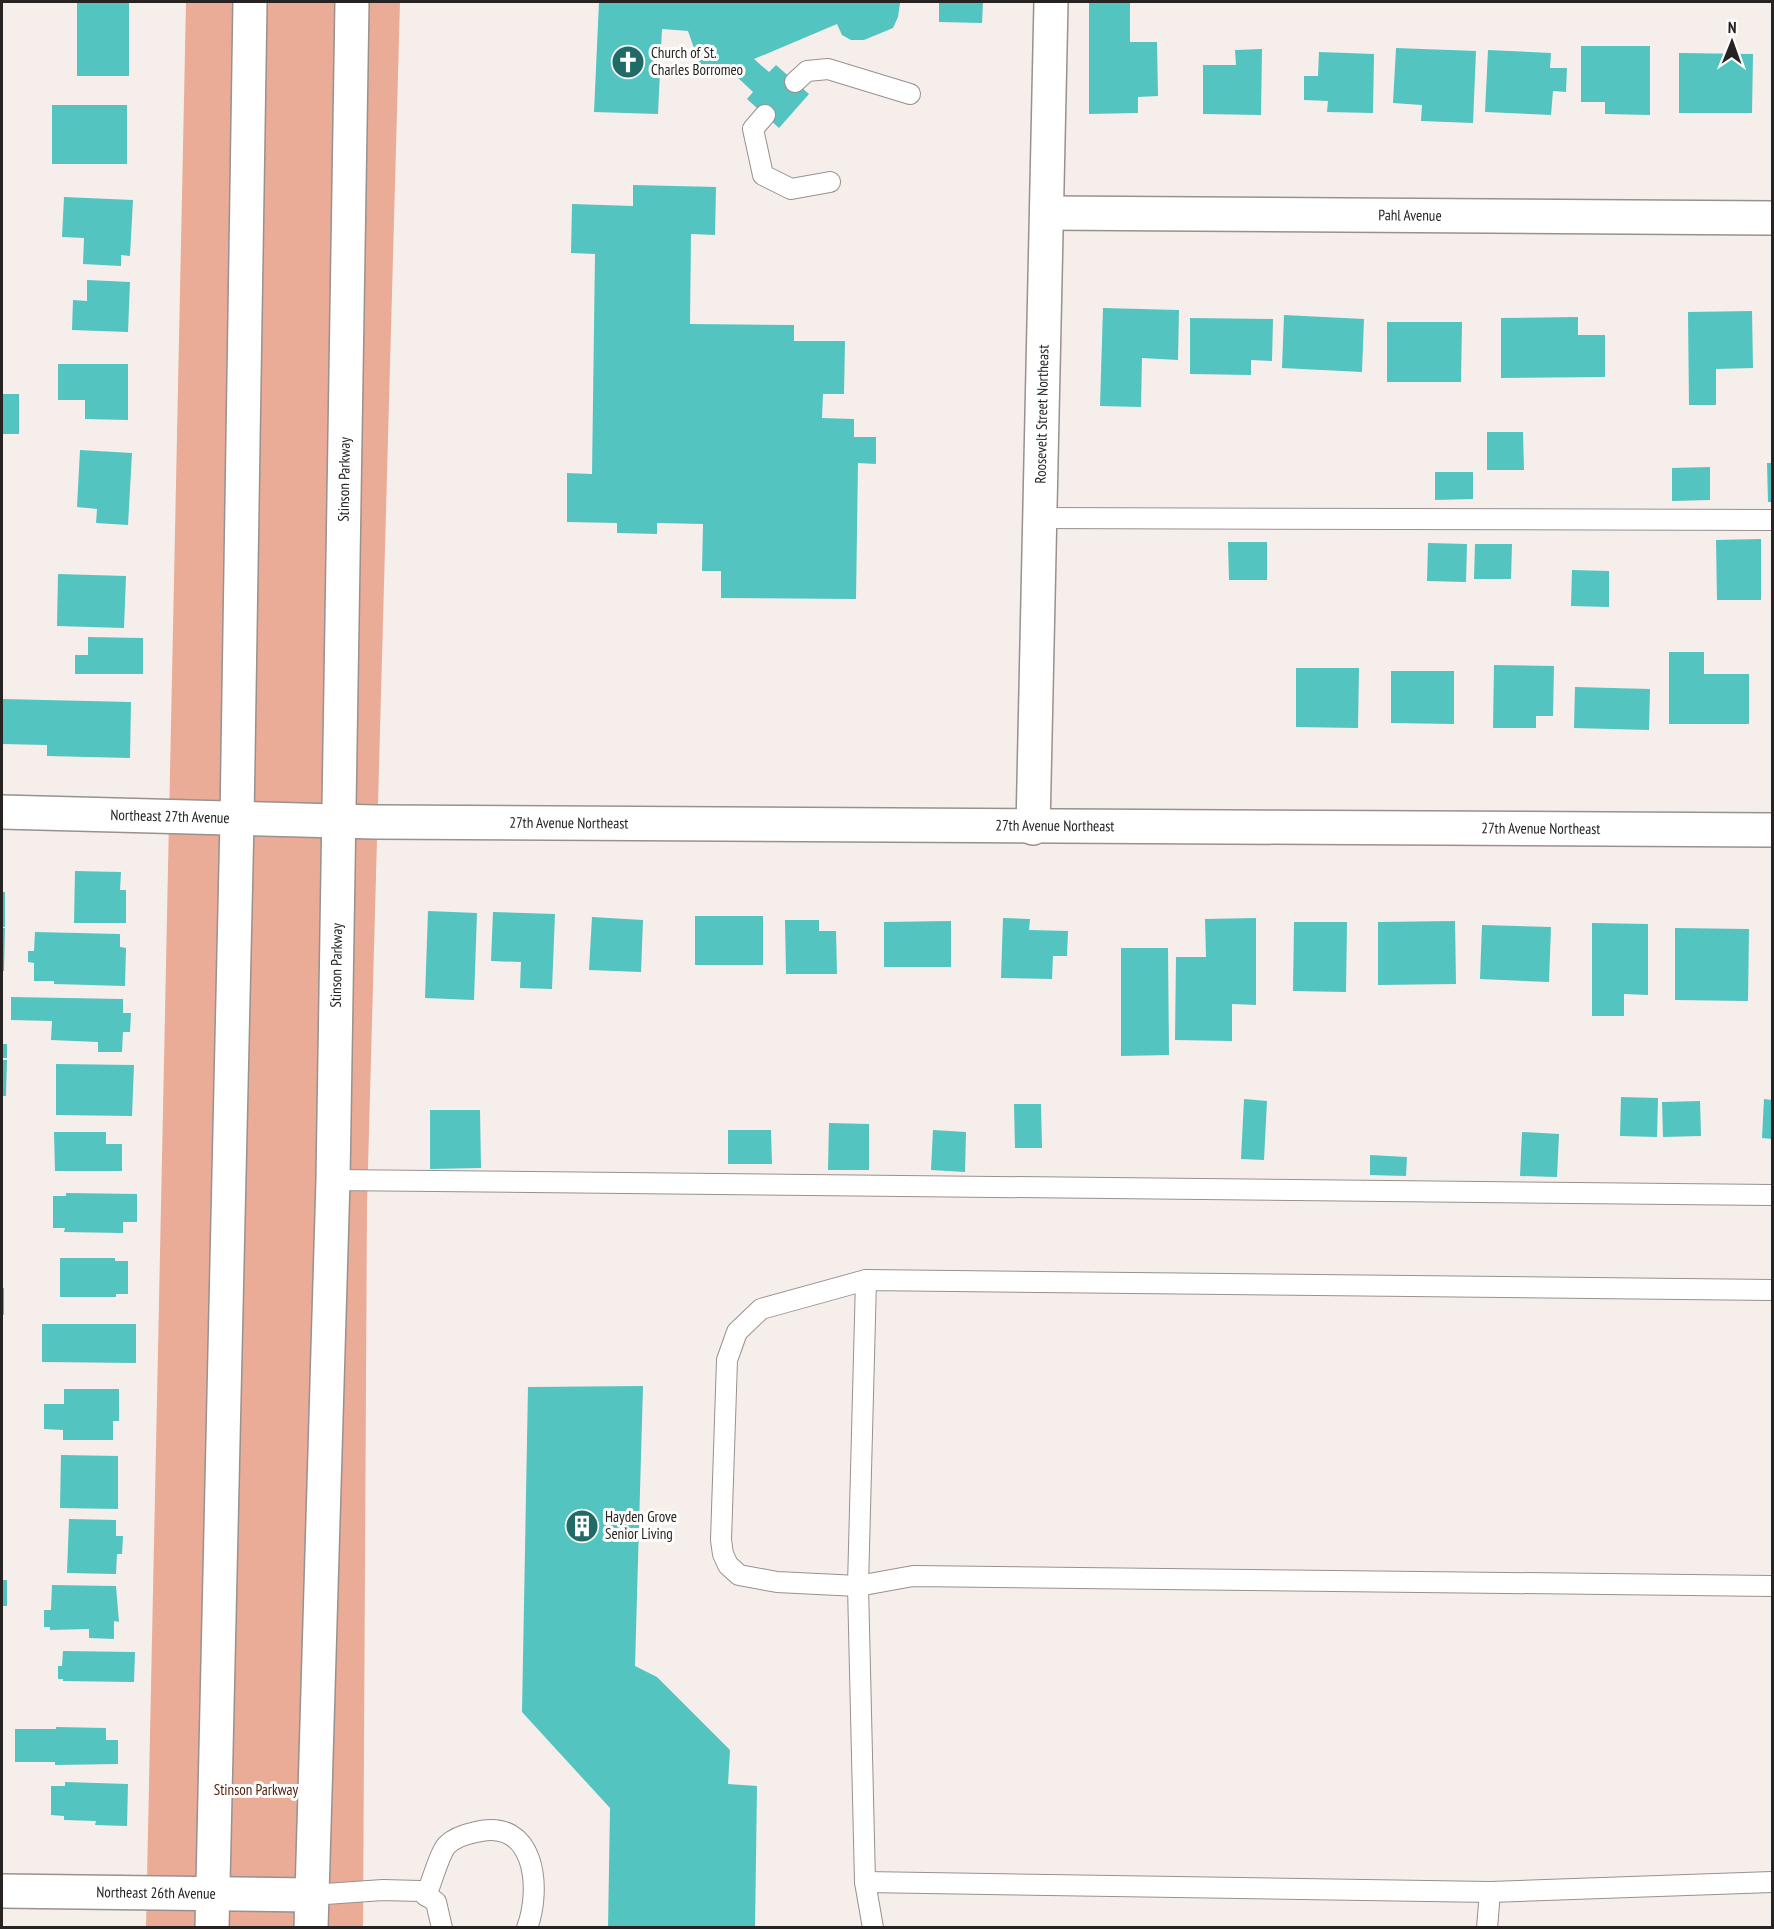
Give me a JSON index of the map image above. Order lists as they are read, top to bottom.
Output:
{
  "streets": {
    "street": [
      "Pahl Avenue",
      "Roosevelt Street Northeast",
      "Stinson Parkway",
      "Northeast 27th Avenue",
      "27th Avenue Northeast",
      "Northeast 26th Avenue"
    ]
  },
  "crossings": [
    ["Pahl Avenue", "Roosevelt Street Northeast"],
    ["Roosevelt Street Northeast", "27th Avenue Northeast"],
    ["Stinson Parkway", "Northeast 27th Avenue"],
    ["Stinson Parkway", "27th Avenue Northeast"],
    ["Stinson Parkway", "Northeast 26th Avenue"],
    ["Northeast 27th Avenue", "27th Avenue Northeast"]
  ],
  "parks": ["Stinson Parkway"],
  "places": {
    "church": ["Church of St. Charles Borromeo"],
    "building": ["Hayden Grove Senior Living"]
  },
  "north": "top"
}
